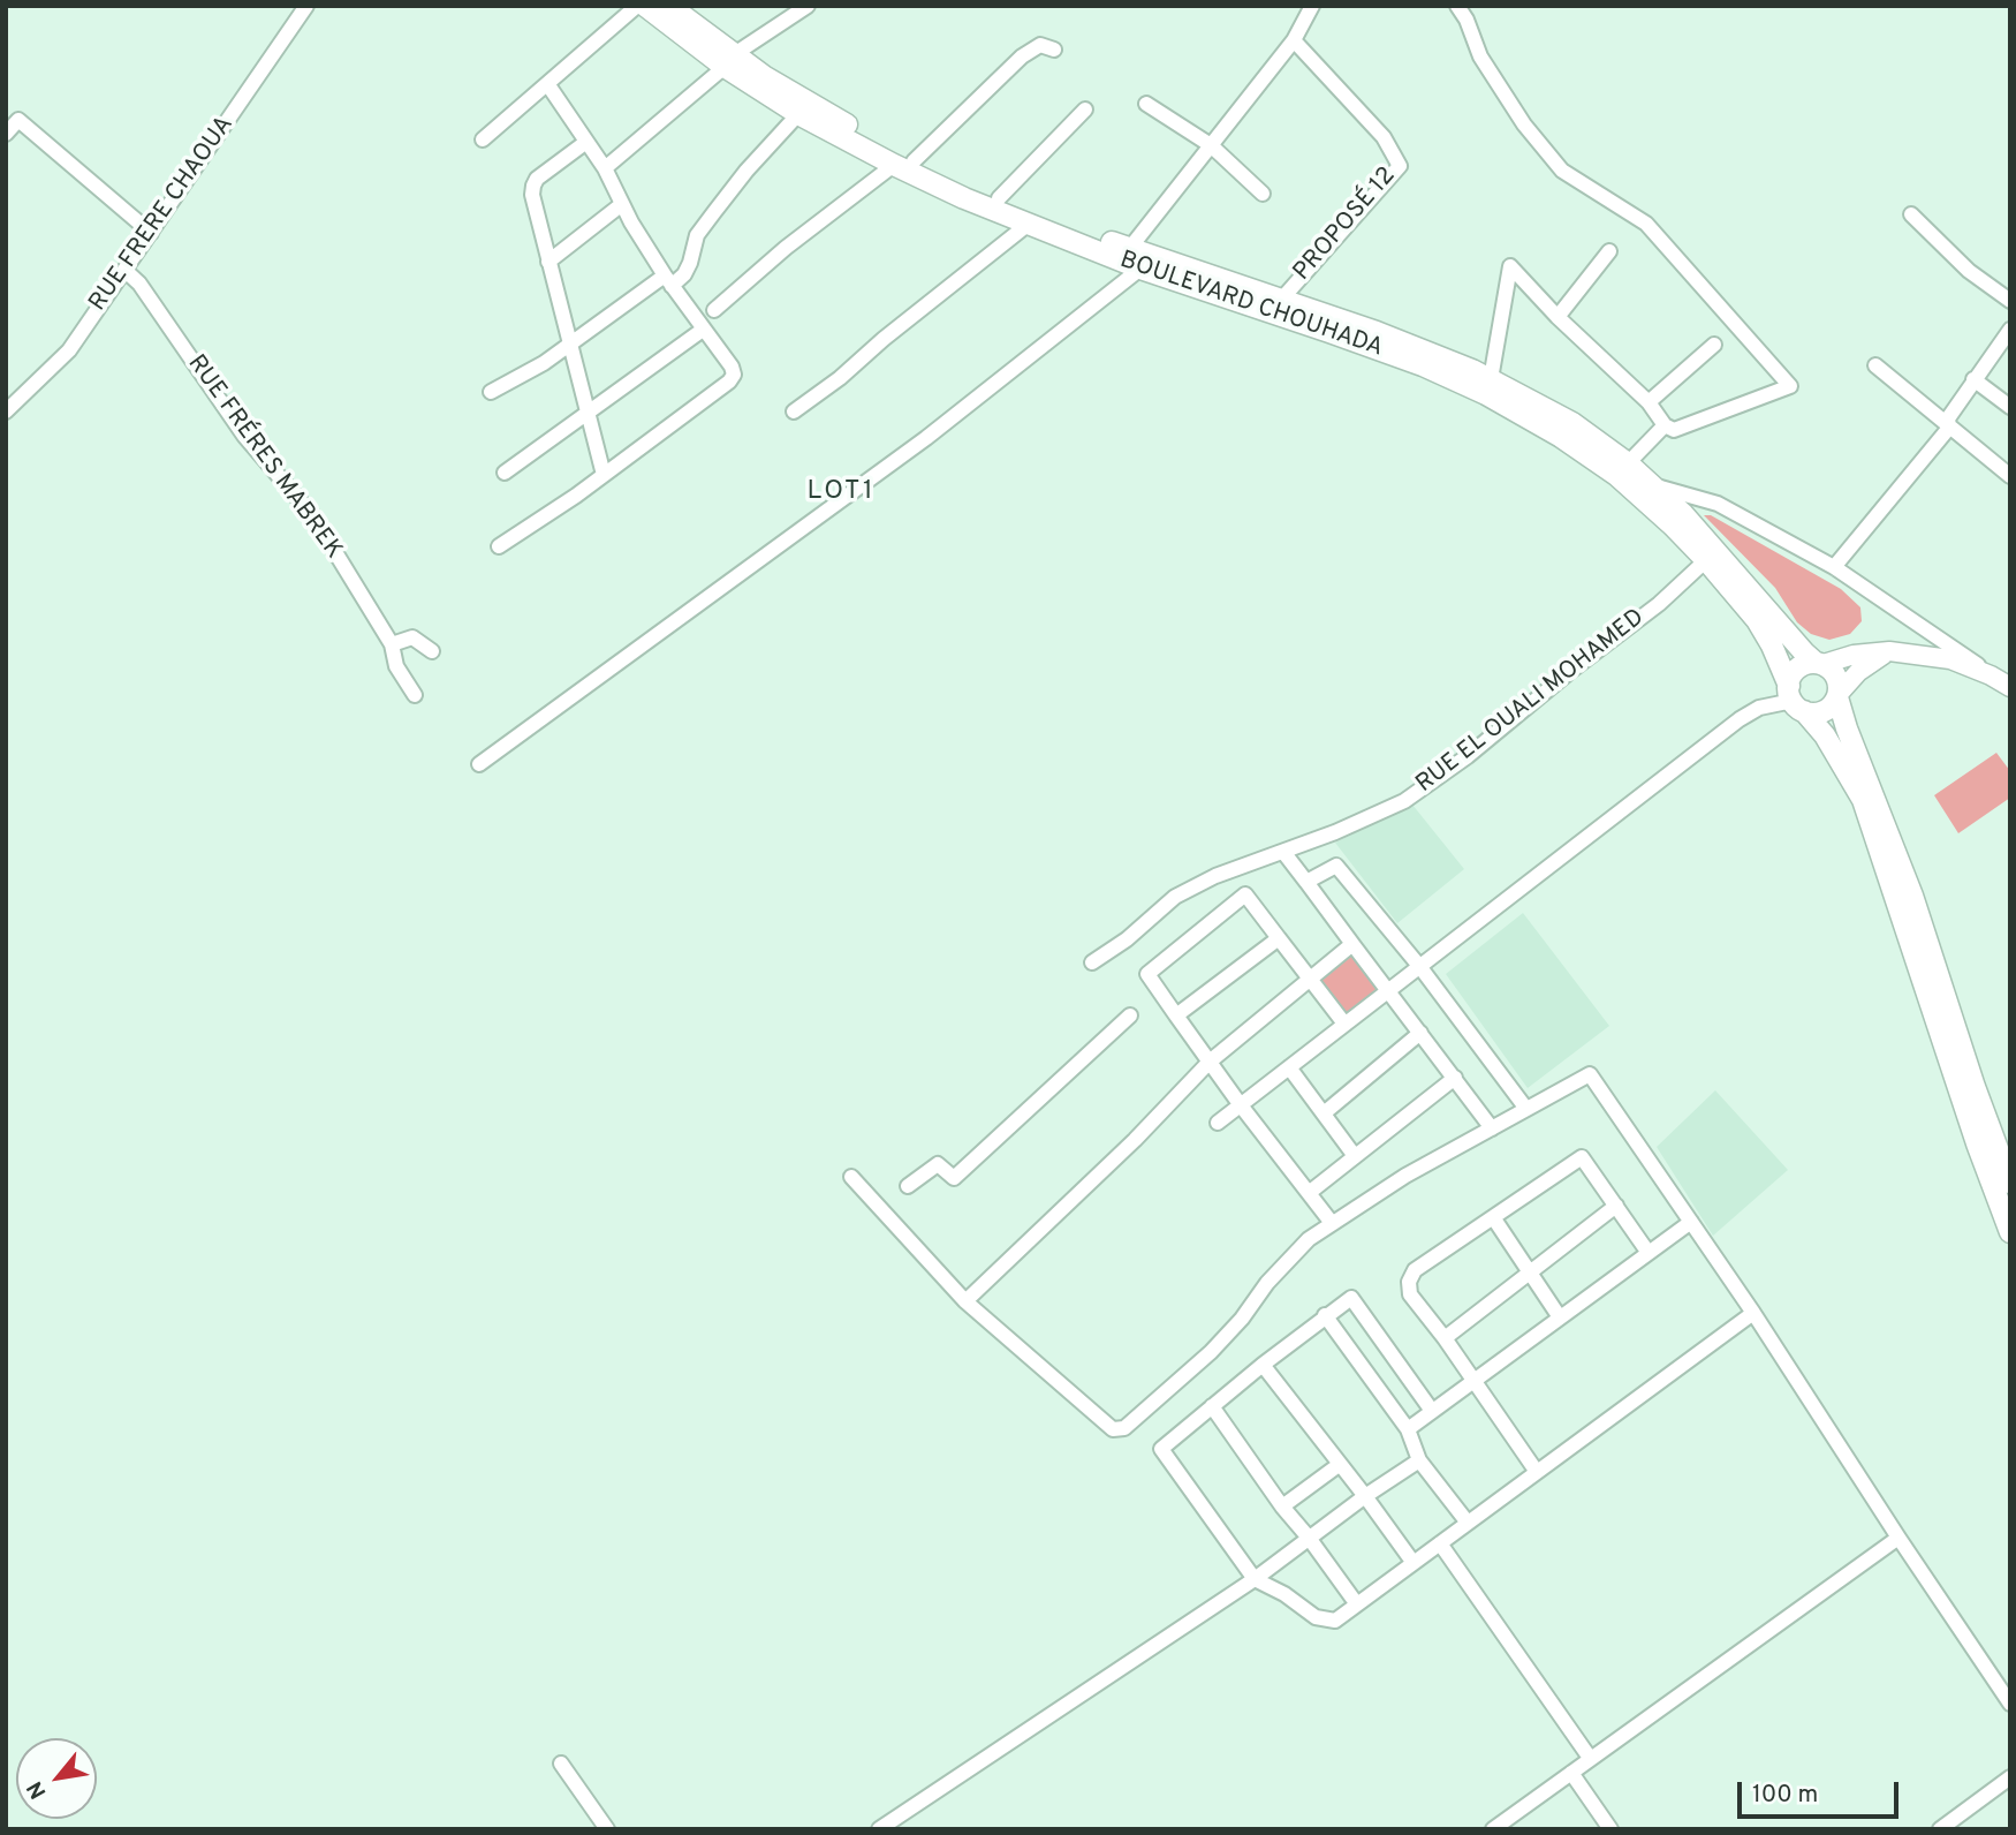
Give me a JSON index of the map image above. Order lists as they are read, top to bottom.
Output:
{
  "streets": {
    "highway": ["BOULEVARD CHOUHADA"],
    "street": [
      "RUE FRERE CHAOUA",
      "PROPOSÉ 12",
      "RUE FRÉRES MABREK",
      "RUE EL OUALI MOHAMED"
    ]
  },
  "crossings": [
    ["RUE FRERE CHAOUA", "RUE FRÉRES MABREK"],
    ["BOULEVARD CHOUHADA", "RUE EL OUALI MOHAMED"]
  ],
  "districts": ["LOT1"],
  "scale_bar": "100 m",
  "north": "bottom left"
}
